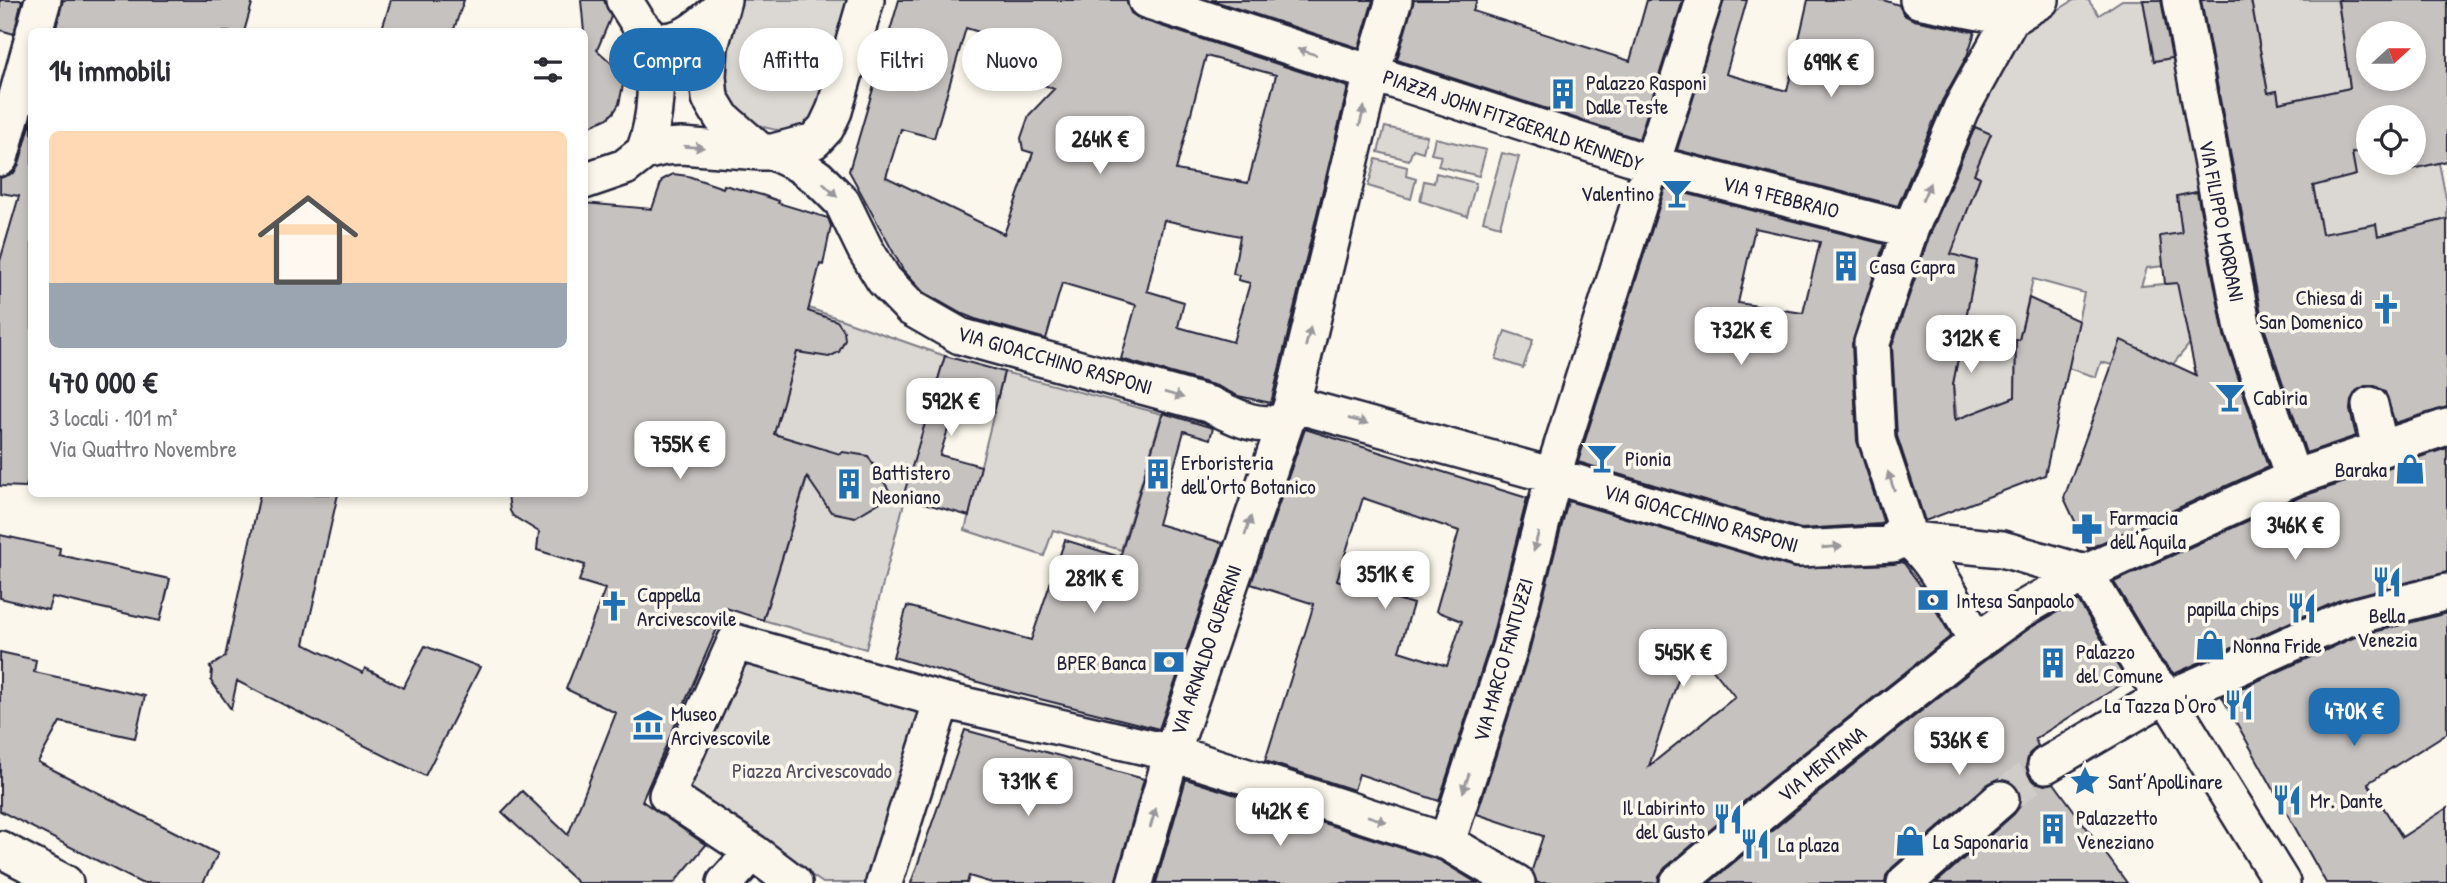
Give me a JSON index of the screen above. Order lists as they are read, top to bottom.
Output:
{
  "streets": {
    "street": [
      "PIAZZA JOHN FITZGERALD KENNEDY",
      "VIA 9 FEBBRAIO",
      "VIA FILIPPO MORDANI",
      "VIA GIOACCHINO RASPONI",
      "VIA ARNALDO GUERRINI",
      "VIA MARCO FANTUZZI",
      "VIA MENTANA"
    ]
  },
  "crossings": [
    ["PIAZZA JOHN FITZGERALD KENNEDY", "VIA 9 FEBBRAIO"],
    ["PIAZZA JOHN FITZGERALD KENNEDY", "VIA GIOACCHINO RASPONI"],
    ["PIAZZA JOHN FITZGERALD KENNEDY", "VIA ARNALDO GUERRINI"],
    ["PIAZZA JOHN FITZGERALD KENNEDY", "VIA MARCO FANTUZZI"],
    ["VIA FILIPPO MORDANI", "VIA MENTANA"],
    ["VIA GIOACCHINO RASPONI", "VIA ARNALDO GUERRINI"],
    ["VIA GIOACCHINO RASPONI", "VIA MARCO FANTUZZI"],
    ["VIA GIOACCHINO RASPONI", "VIA MENTANA"]
  ],
  "one_way": ["VIA GIOACCHINO RASPONI", "VIA ARNALDO GUERRINI", "VIA MARCO FANTUZZI"],
  "parks": ["Piazza Arcivescovado"],
  "places": {
    "building": [
      "Palazzo Rasponi Dalle Teste",
      "Casa Capra",
      "Erboristeria dell'Orto Botanico",
      "Battistero Neoniano",
      "Palazzo del Comune",
      "Palazzetto Veneziano"
    ],
    "bar": ["Valentino", "Cabiria", "Pionia"],
    "church": ["Chiesa di San Domenico", "Cappella Arcivescovile"],
    "shop": ["Baraka", "Nonna Fride", "La Saponaria"],
    "pharmacy": ["Farmacia dell'Aquila"],
    "restaurant": [
      "Bella Venezia",
      "papilla chips",
      "La Tazza D'Oro",
      "Mr. Dante",
      "Il Labirinto del Gusto",
      "La plaza"
    ],
    "bank": ["Intesa Sanpaolo", "BPER Banca"],
    "museum": ["Museo Arcivescovile"],
    "place": ["Sant’Apollinare"]
  },
  "north": "right",
  "page": {
    "chip": [
      "Compra",
      "Affitta",
      "Filtri",
      "Nuovo"
    ],
    "heading": "14 immobili",
    "price": [
      "699K €",
      "264K €",
      "732K €",
      "312K €",
      "592K €",
      "755K €",
      "346K €",
      "351K €",
      "281K €",
      "545K €",
      "470K €",
      "536K €",
      "731K €",
      "442K €"
    ],
    "list": [
      {
        "name": "470 000 €",
        "note": "3 locali · 101 m² · Via Quattro Novembre"
      }
    ]
  }
}
